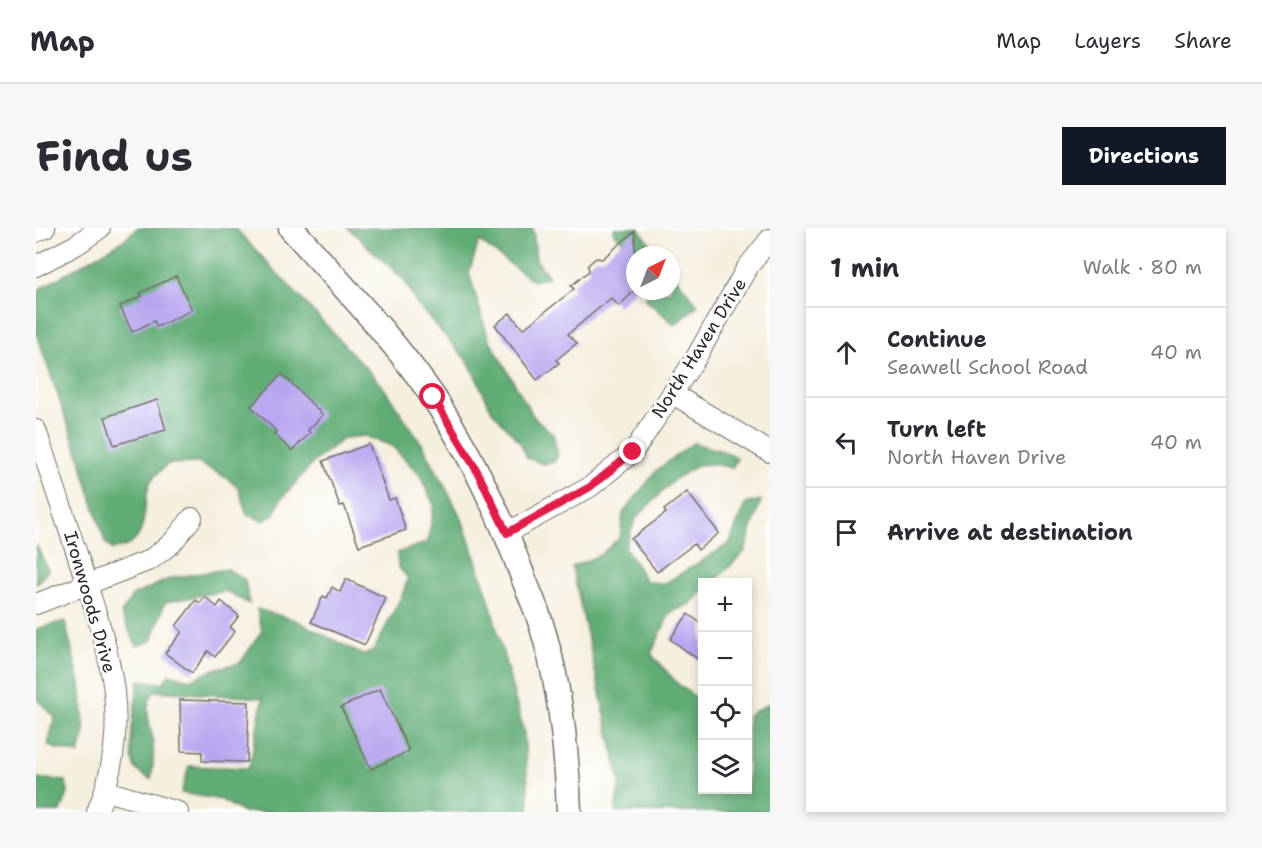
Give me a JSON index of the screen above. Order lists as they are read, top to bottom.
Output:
{
  "streets": {
    "street": ["North Haven Drive", "Ironwoods Drive"]
  },
  "north": "top right",
  "page": {
    "header": "Map",
    "nav": ["Map", "Layers", "Share"],
    "buttons": "Directions",
    "title": "Find us",
    "heading": ["1 min", "Walk · 80 m"],
    "list": [
      ["Continue", "Seawell School Road", "40 m"],
      ["Turn left", "North Haven Drive", "40 m"],
      "Arrive at destination"
    ],
    "map_buttons": ["+", "−"]
  }
}
